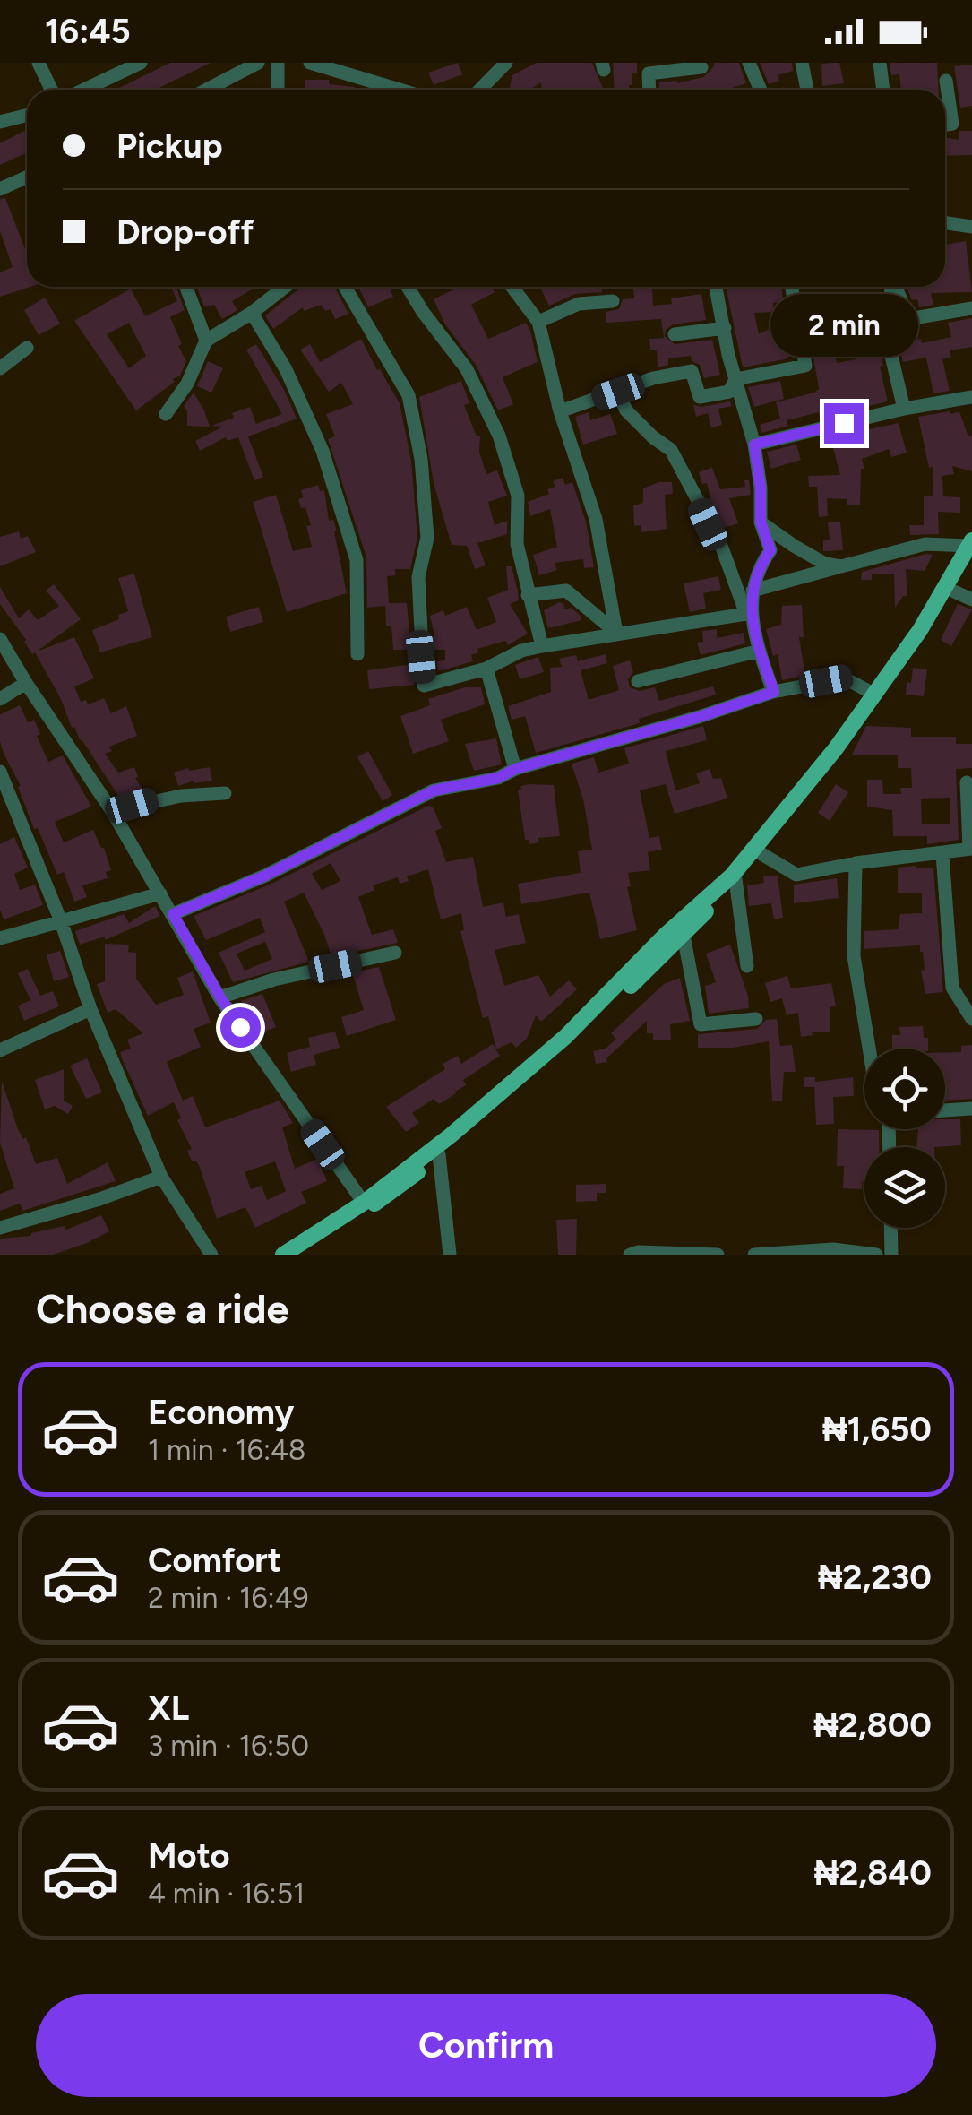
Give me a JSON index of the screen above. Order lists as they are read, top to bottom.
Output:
{
  "page": {
    "status": "16:45",
    "banner": ["Pickup", "Drop-off"],
    "bubble": "2 min",
    "heading": "Choose a ride",
    "list": [
      {
        "name": "Economy",
        "note": "1 min · 16:48",
        "value": "₦1,650"
      },
      {
        "name": "Comfort",
        "note": "2 min · 16:49",
        "value": "₦2,230"
      },
      {
        "name": "XL",
        "note": "3 min · 16:50",
        "value": "₦2,800"
      },
      {
        "name": "Moto",
        "note": "4 min · 16:51",
        "value": "₦2,840"
      }
    ],
    "buttons": "Confirm"
  }
}
